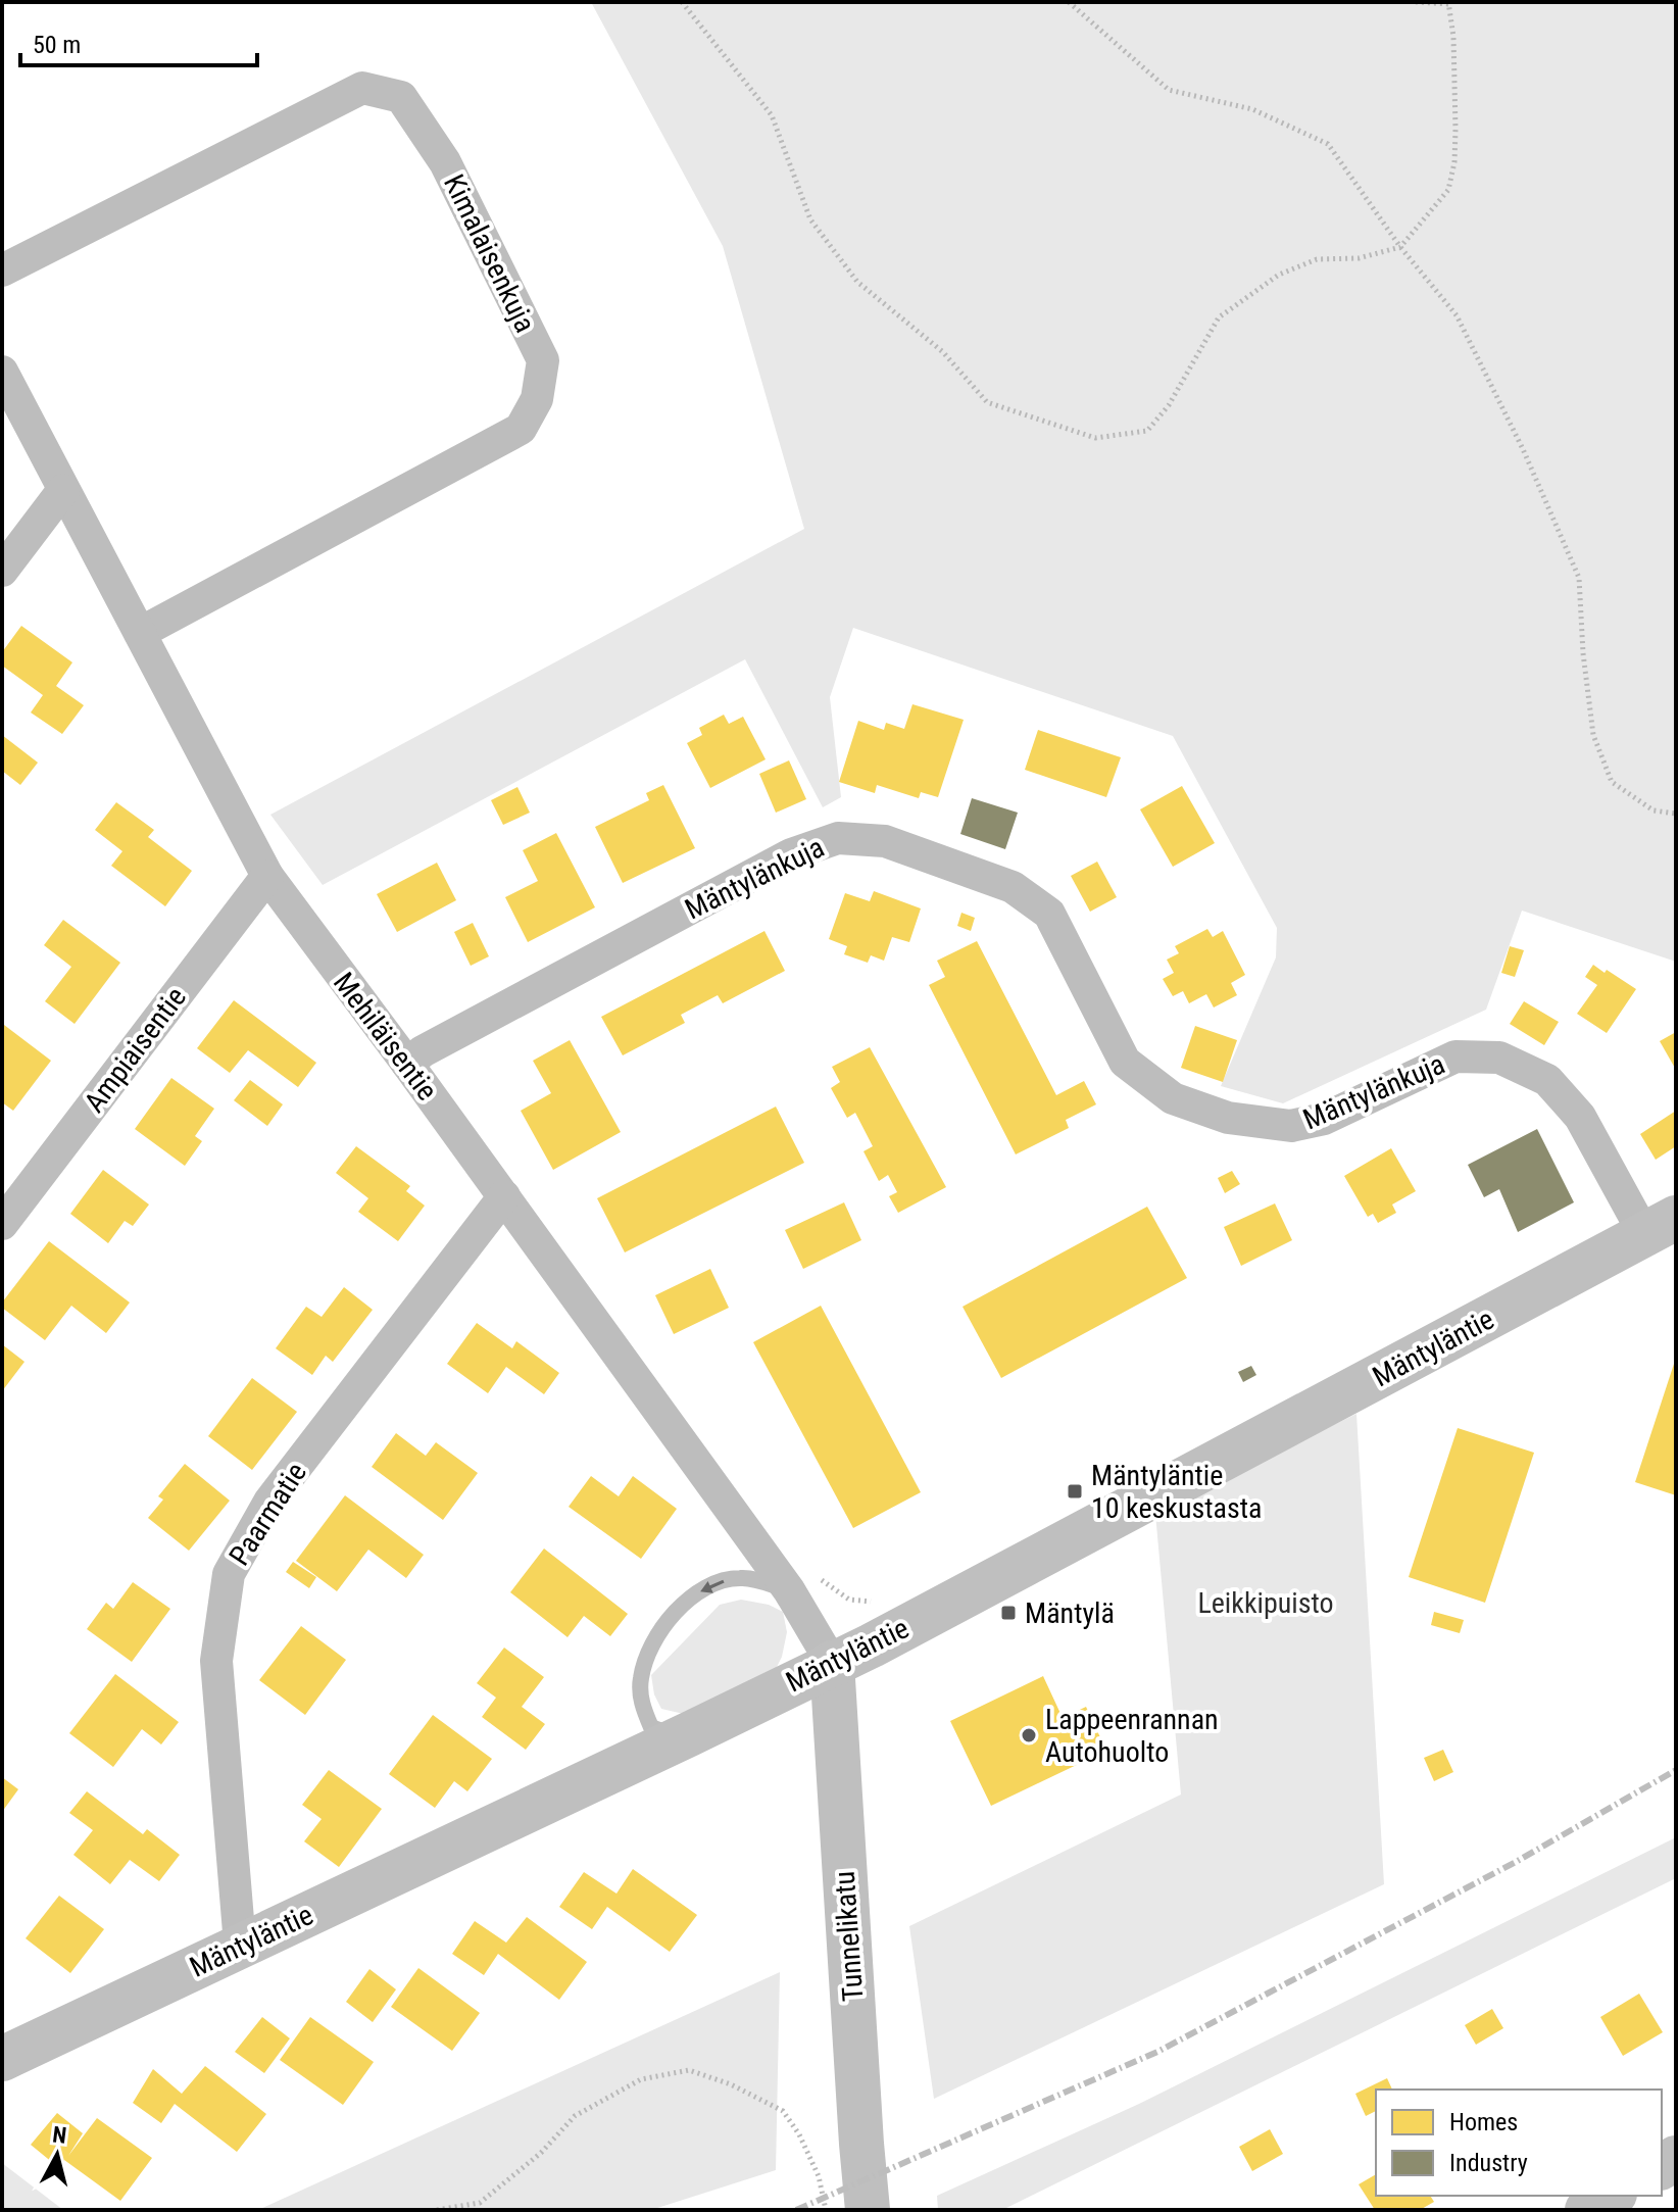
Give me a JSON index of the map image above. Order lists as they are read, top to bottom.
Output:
{
  "streets": {
    "street": [
      "Kimalaisenkuja",
      "Mäntylänkuja",
      "Mehiläisentie",
      "Ampiaisentie",
      "Mäntyläntie",
      "Paarmatie",
      "Tunnelikatu"
    ]
  },
  "crossings": [
    ["Kimalaisenkuja", "Mehiläisentie"],
    ["Mäntylänkuja", "Mehiläisentie"],
    ["Mäntylänkuja", "Mäntyläntie"],
    ["Mehiläisentie", "Ampiaisentie"],
    ["Mehiläisentie", "Mäntyläntie"],
    ["Mehiläisentie", "Paarmatie"],
    ["Mehiläisentie", "Tunnelikatu"],
    ["Mäntyläntie", "Paarmatie"],
    ["Mäntyläntie", "Tunnelikatu"]
  ],
  "parks": ["Leikkipuisto"],
  "places": {
    "transit": ["Mäntyläntie 10 keskustasta", "Mäntylä"],
    "other": ["Lappeenrannan Autohuolto"]
  },
  "legend": ["Homes", "Industry"],
  "scale_bar": "50 m",
  "north": "top"
}
